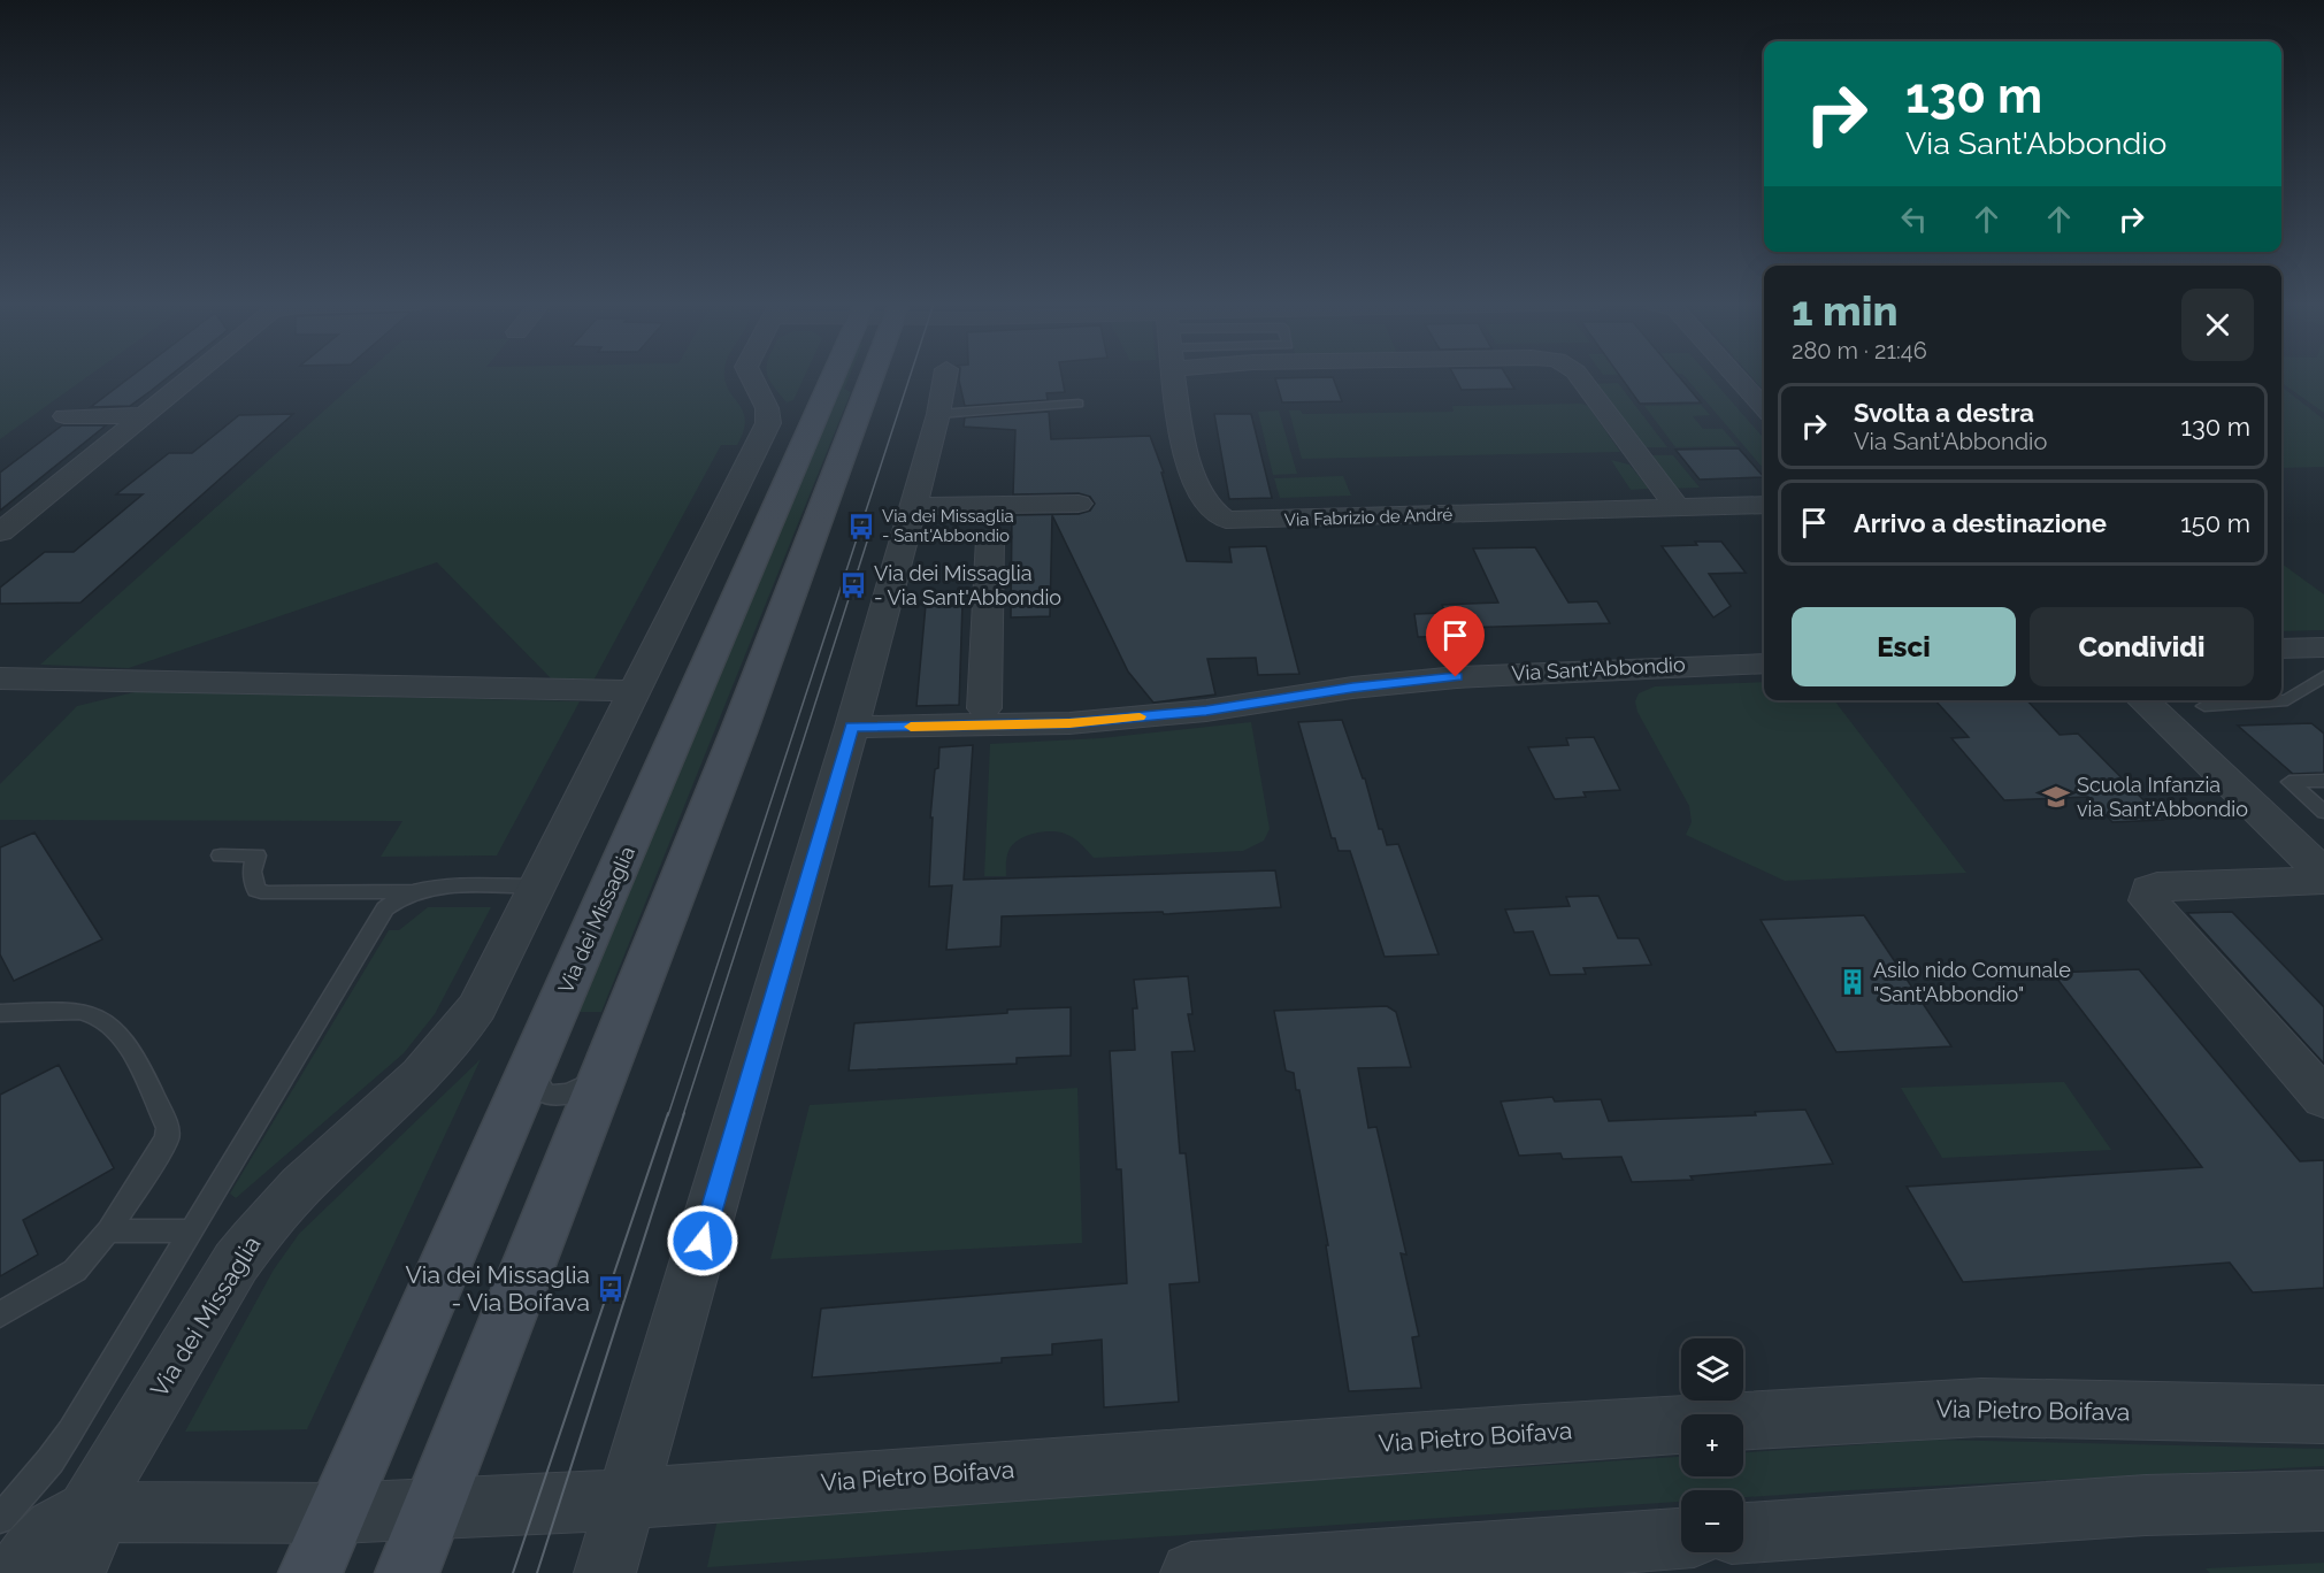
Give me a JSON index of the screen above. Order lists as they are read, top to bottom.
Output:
{
  "streets": {
    "main road": ["Via dei Missaglia"],
    "street": ["Via Fabrizio de André", "Via Sant'Abbondio", "Via Pietro Boifava"]
  },
  "places": {
    "bus stop": ["Via dei Missaglia - Sant'Abbondio", "Via dei Missaglia - Via Sant'Abbondio", "Via dei Missaglia - Via Boifava"],
    "school or university": ["Scuola Infanzia via Sant'Abbondio"],
    "building": ["Asilo nido Comunale \"Sant'Abbondio\""]
  },
  "page": {
    "turn": ["130 m", "Via Sant'Abbondio"],
    "heading": ["1 min", "280 m · 21:46"],
    "list": [
      {
        "name": "Svolta a destra",
        "note": "Via Sant'Abbondio",
        "value": "130 m"
      },
      {
        "name": "Arrivo a destinazione",
        "value": "150 m"
      }
    ],
    "buttons": ["Esci", "Condividi"],
    "map_buttons": ["+", "−"]
  }
}
